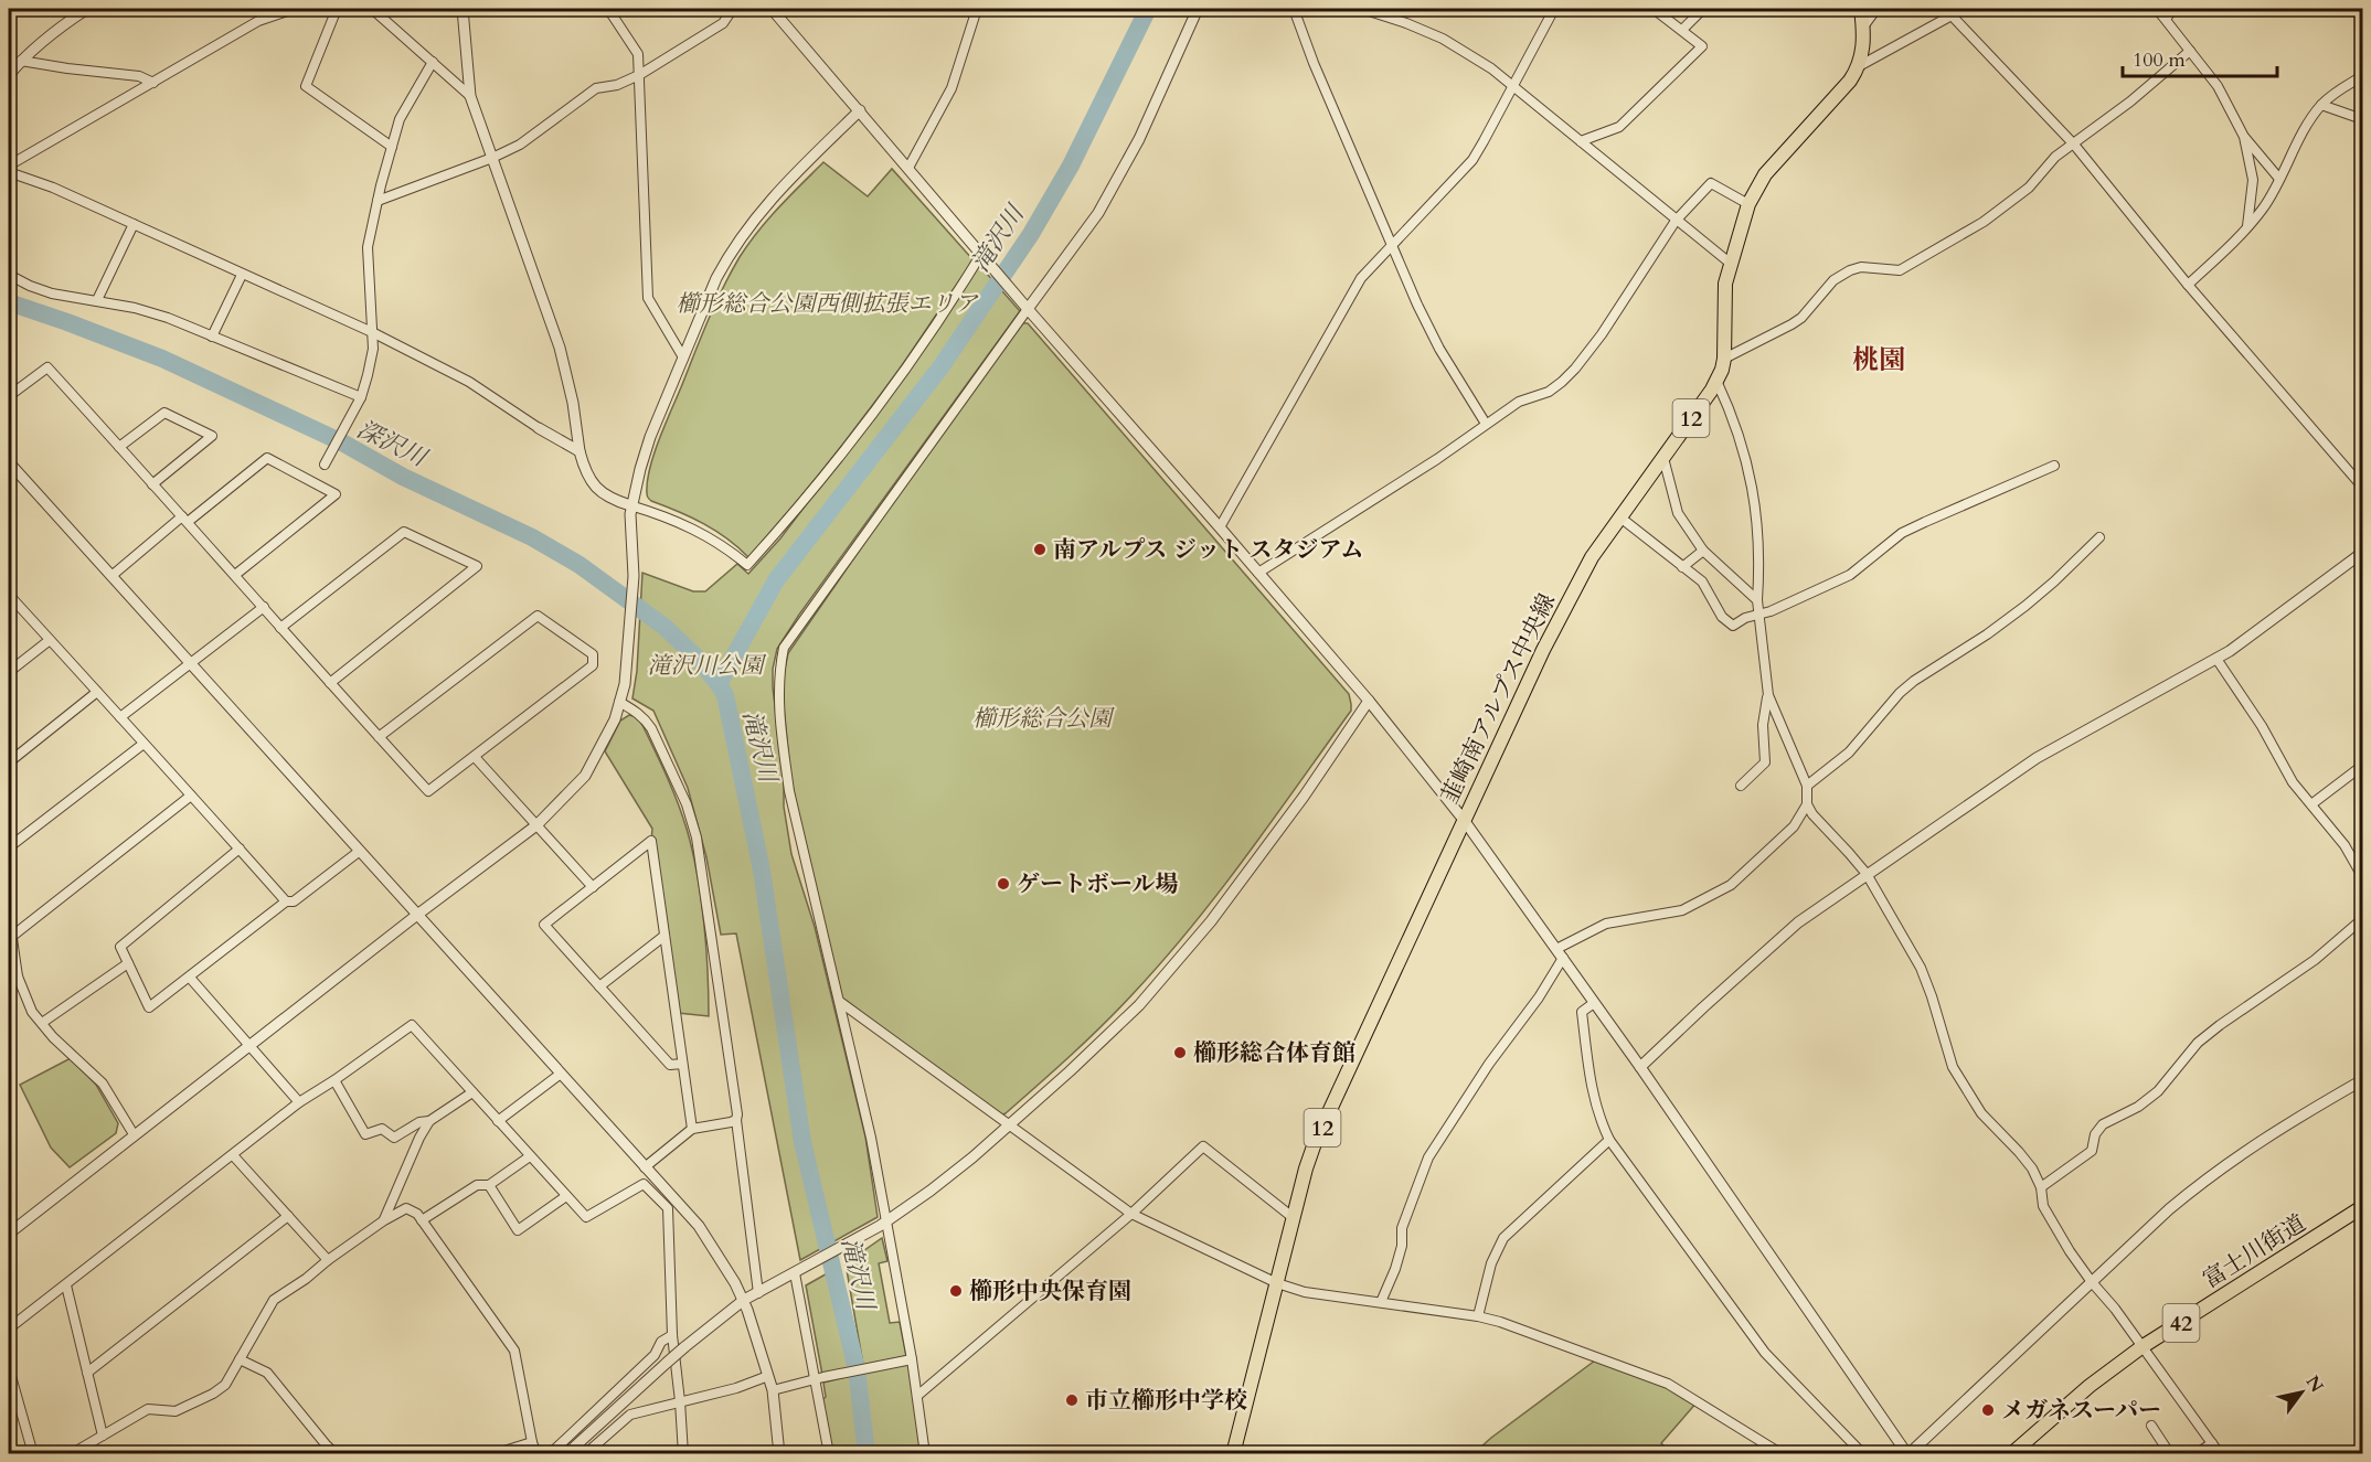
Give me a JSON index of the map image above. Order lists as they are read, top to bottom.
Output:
{
  "streets": {
    "main road": [
      "12",
      "韮崎南アルプス中央線",
      "富士川街道",
      "42"
    ]
  },
  "districts": ["桃園"],
  "water": ["滝沢川", "深沢川"],
  "parks": ["櫛形総合公園西側拡張エリア", "滝沢川公園", "櫛形総合公園"],
  "places": [
    "南アルプス ジット スタジアム",
    "ゲートボール場",
    "櫛形総合体育館",
    "櫛形中央保育園",
    "市立櫛形中学校",
    "メガネスーパー"
  ],
  "scale_bar": "100 m",
  "north": "top right"
}
